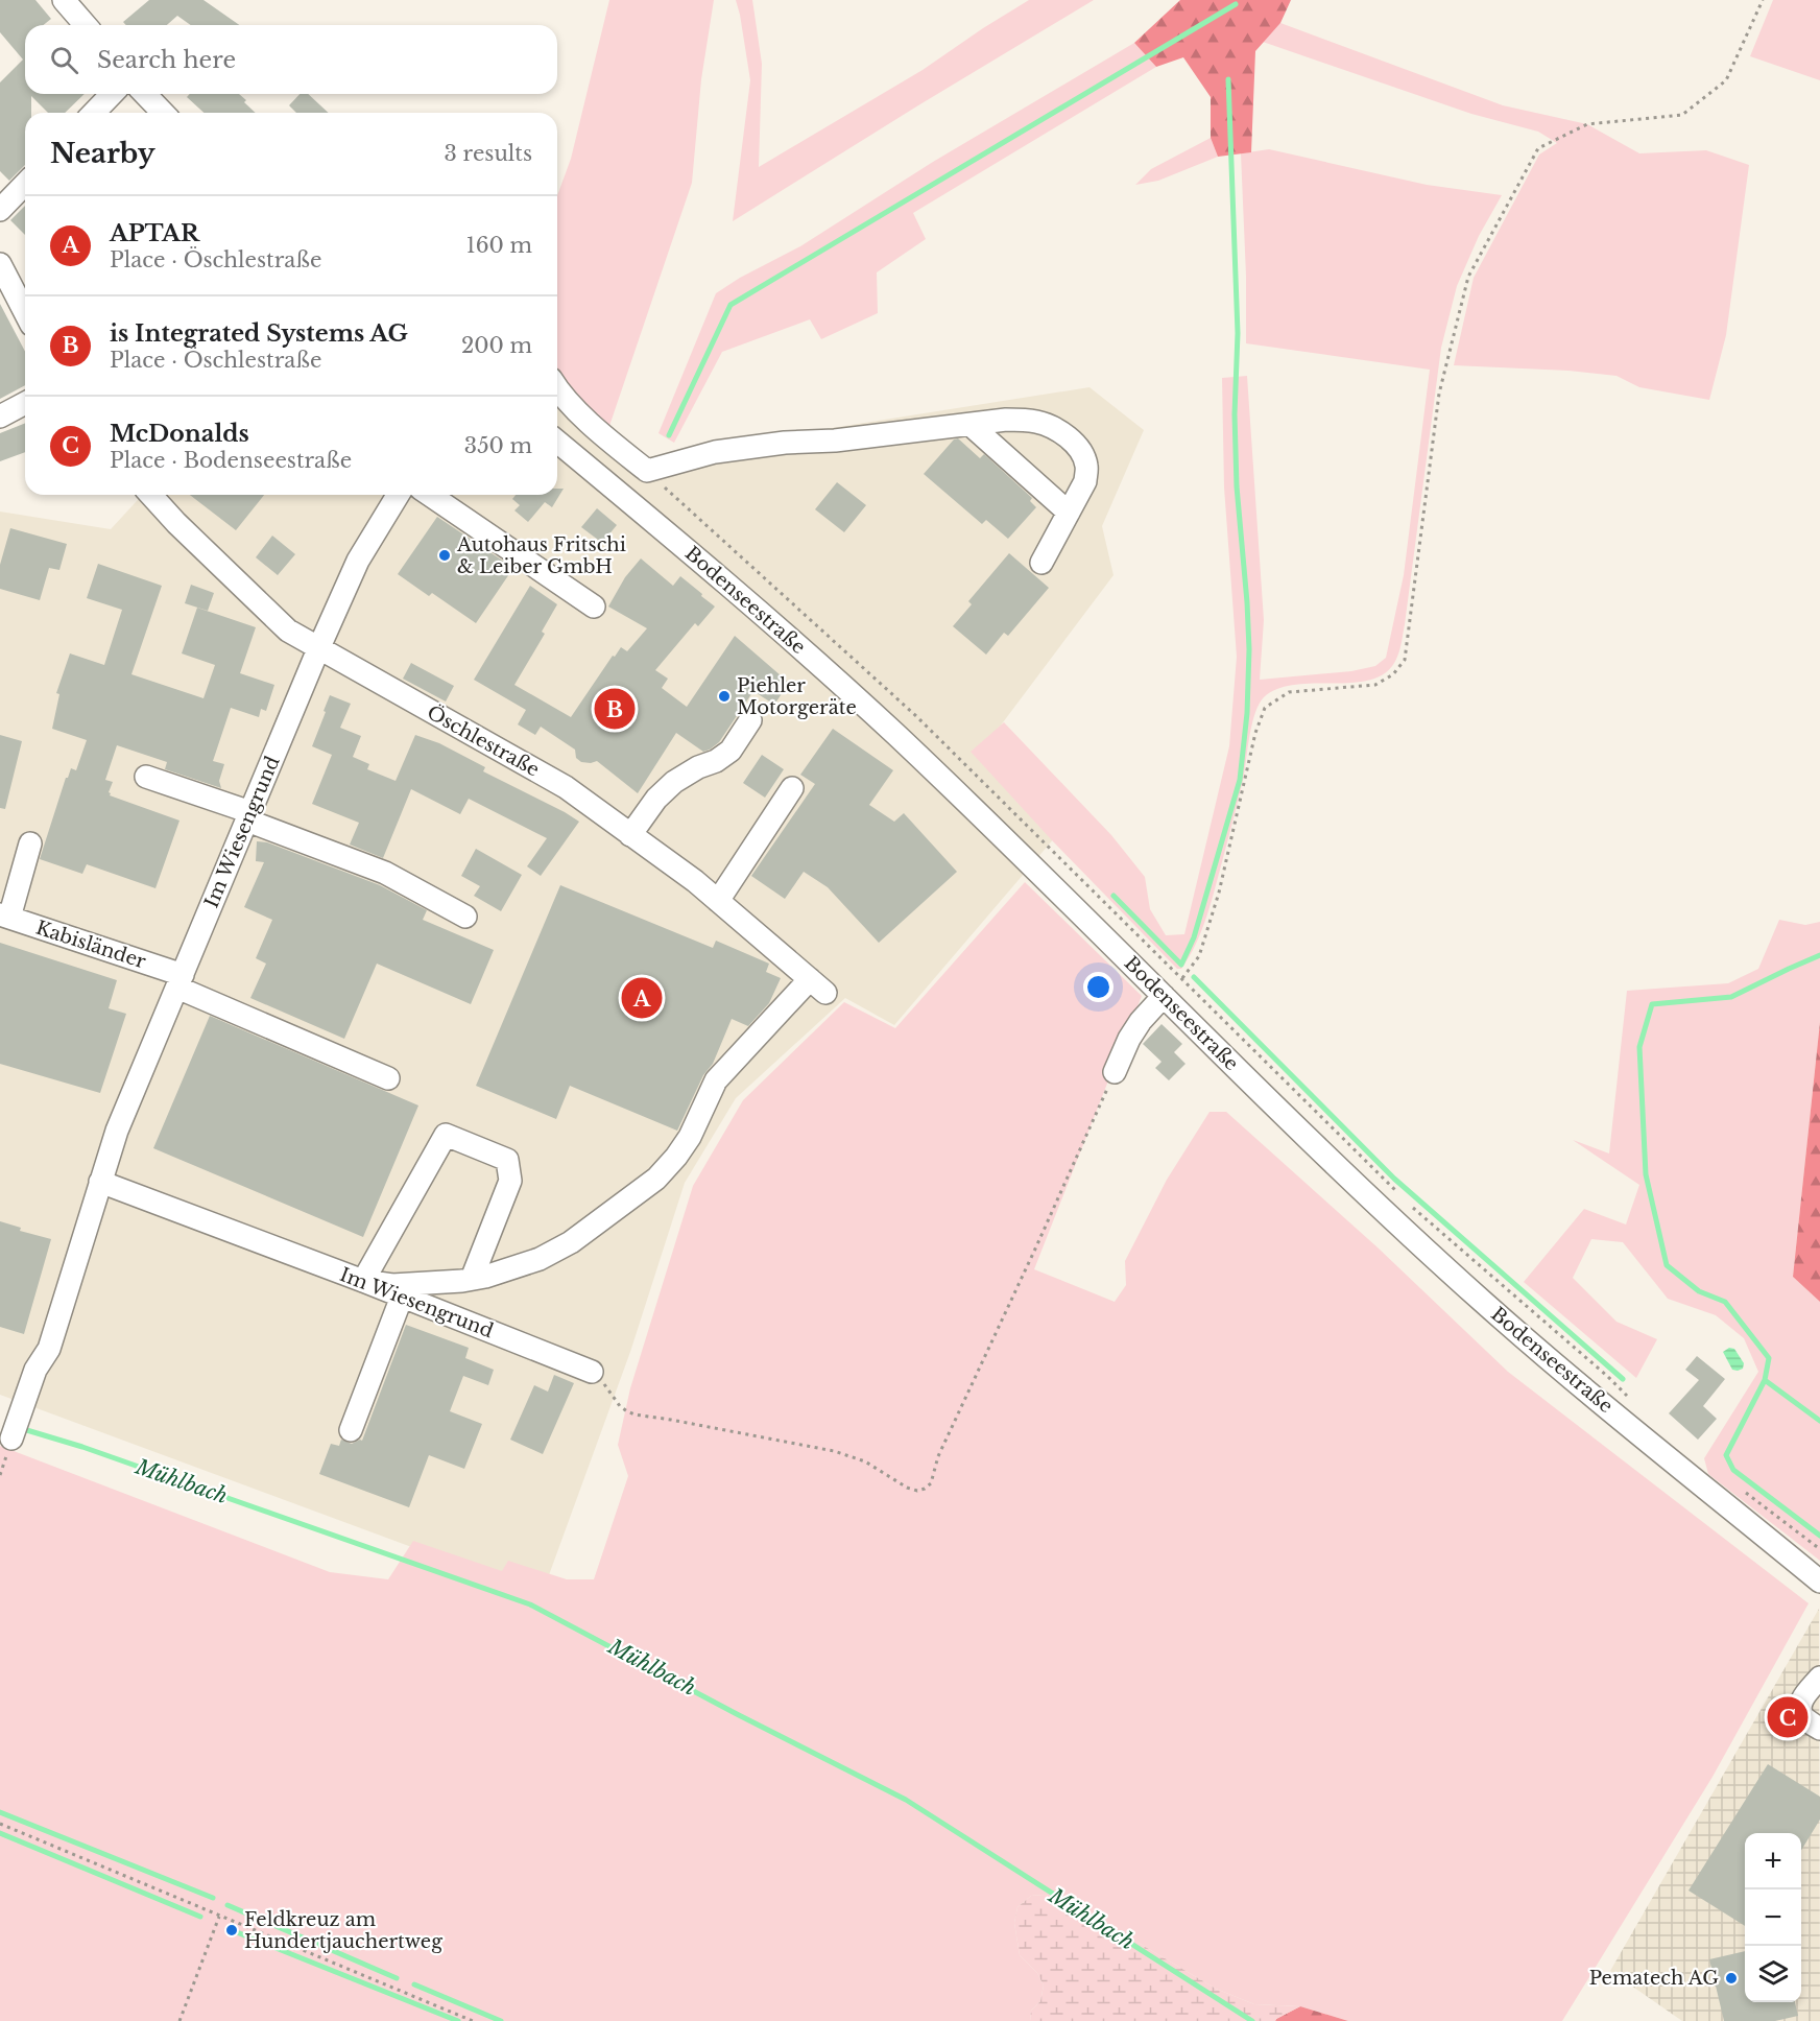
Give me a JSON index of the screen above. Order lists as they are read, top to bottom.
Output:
{
  "streets": {
    "street": [
      "Bodenseestraße",
      "Öschlestraße",
      "Im Wiesengrund",
      "Kabisländer"
    ]
  },
  "crossings": [
    ["Öschlestraße", "Im Wiesengrund"],
    ["Im Wiesengrund", "Kabisländer"]
  ],
  "water": ["Mühlbach"],
  "places": [
    "Autohaus Fritschi & Leiber GmbH",
    "Piehler Motorgeräte",
    "Feldkreuz am Hundertjauchertweg",
    "Pematech AG"
  ],
  "page": {
    "search": "Search here",
    "heading": ["Nearby", "3 results"],
    "list": [
      {
        "mark": "A",
        "name": "APTAR",
        "note": "Place · Öschlestraße",
        "value": "160 m"
      },
      {
        "mark": "B",
        "name": "is Integrated Systems AG",
        "note": "Place · Öschlestraße",
        "value": "200 m"
      },
      {
        "mark": "C",
        "name": "McDonalds",
        "note": "Place · Bodenseestraße",
        "value": "350 m"
      }
    ],
    "pins": ["B", "A", "C"],
    "map_buttons": ["+", "−"]
  }
}
